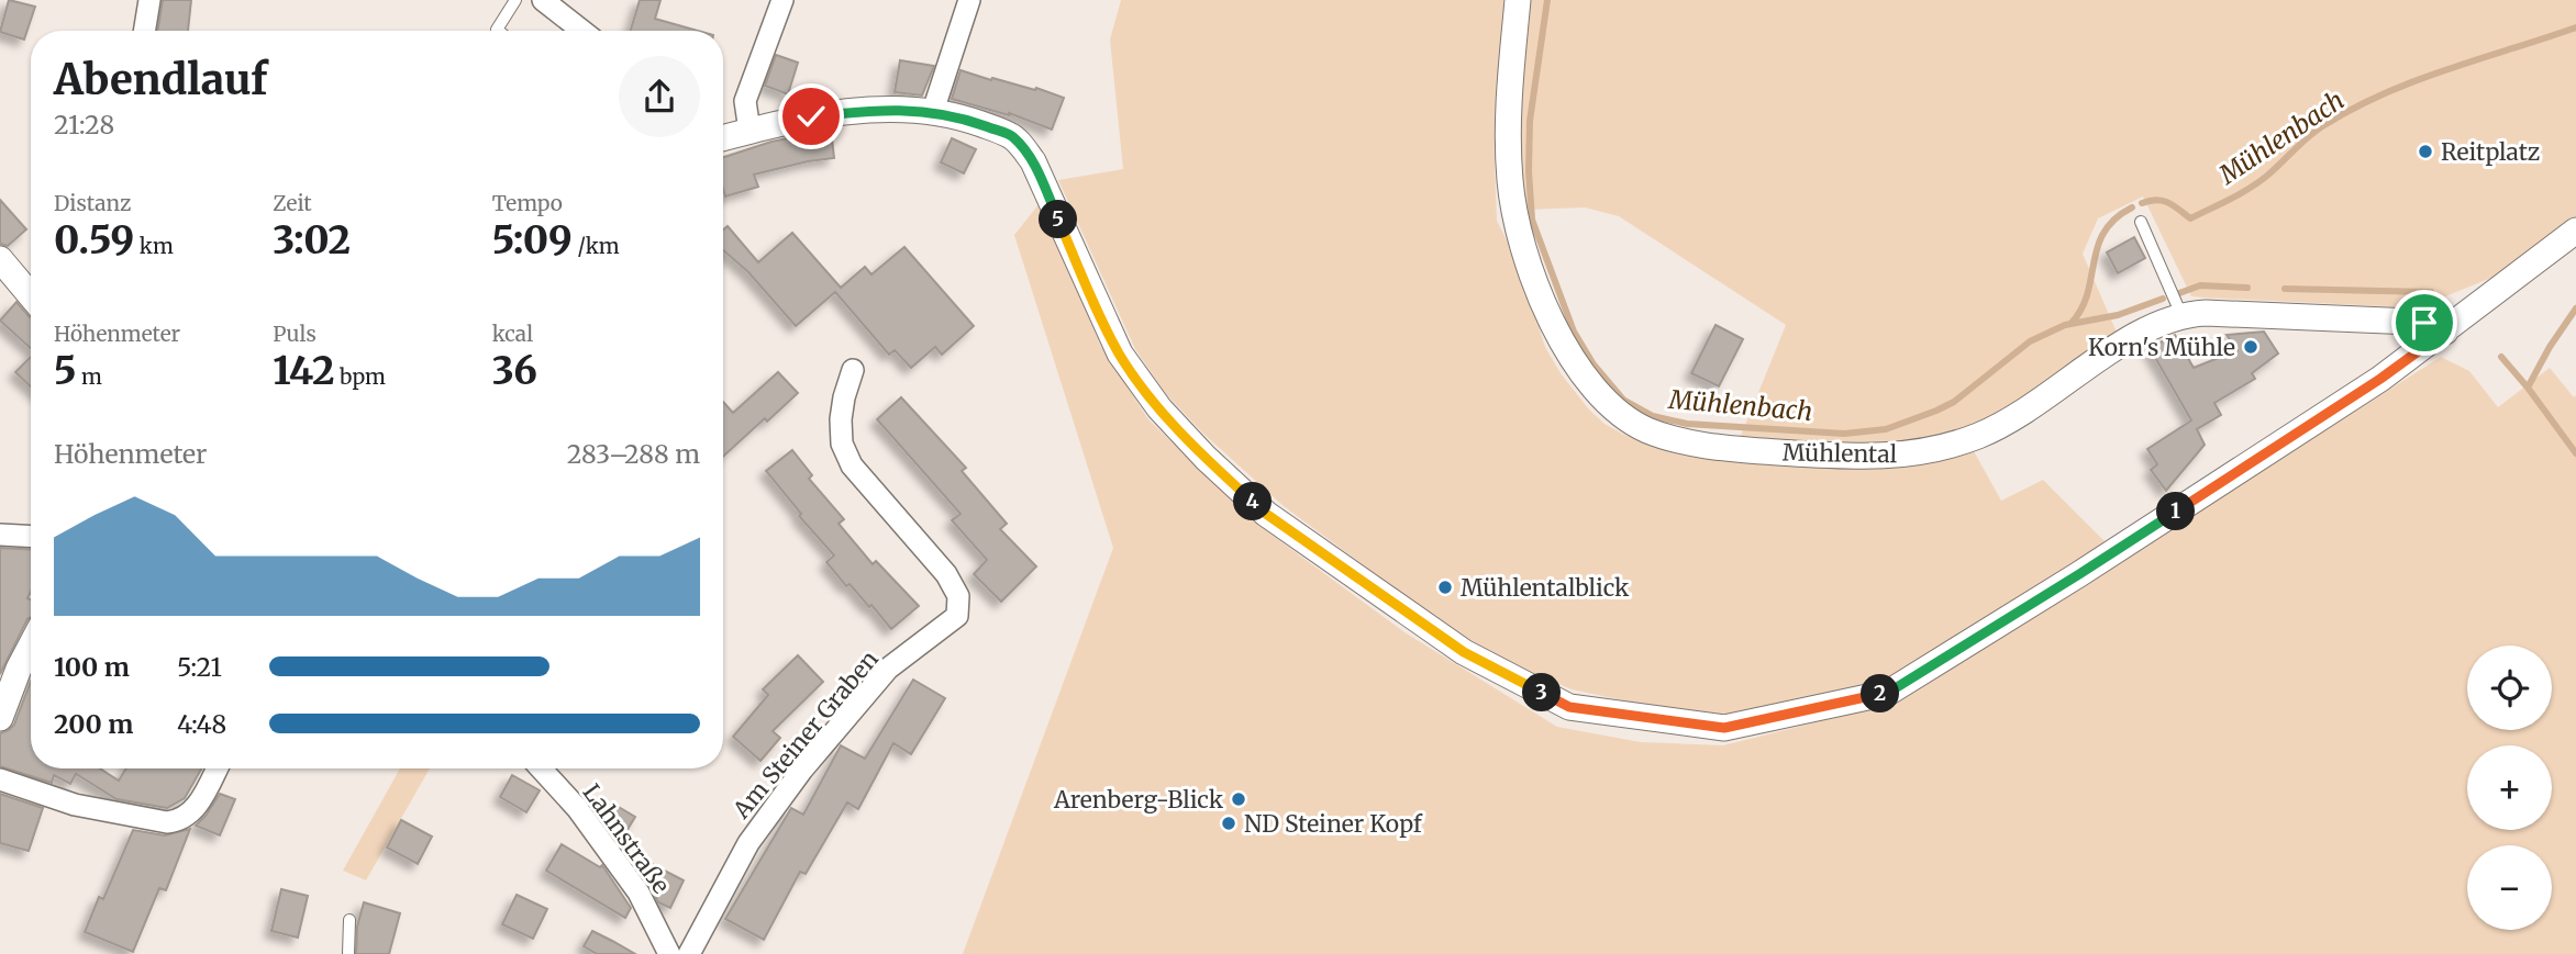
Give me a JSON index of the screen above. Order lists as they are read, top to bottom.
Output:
{
  "streets": {
    "street": ["Mühlental", "Am Steiner Graben", "Lahnstraße"]
  },
  "water": ["Mühlenbach"],
  "places": [
    "Reitplatz",
    "Korn's Mühle",
    "Mühlentalblick",
    "Arenberg-Blick",
    "ND Steiner Kopf"
  ],
  "page": {
    "heading": ["Abendlauf", "21:28"],
    "stats": [
      ["Distanz", "0.59 km"],
      ["Zeit", "3:02"],
      ["Tempo", "5:09 /km"],
      ["Höhenmeter", "5 m"],
      ["Puls", "142 bpm"],
      ["kcal", "36"]
    ],
    "pins": [
      "5",
      "4",
      "1",
      "3",
      "2"
    ],
    "chart": ["Höhenmeter", "283–288 m"],
    "list": [
      {
        "name": "100 m",
        "note": "5:21"
      },
      {
        "name": "200 m",
        "note": "4:48"
      }
    ],
    "map_buttons": ["+", "−"]
  }
}
